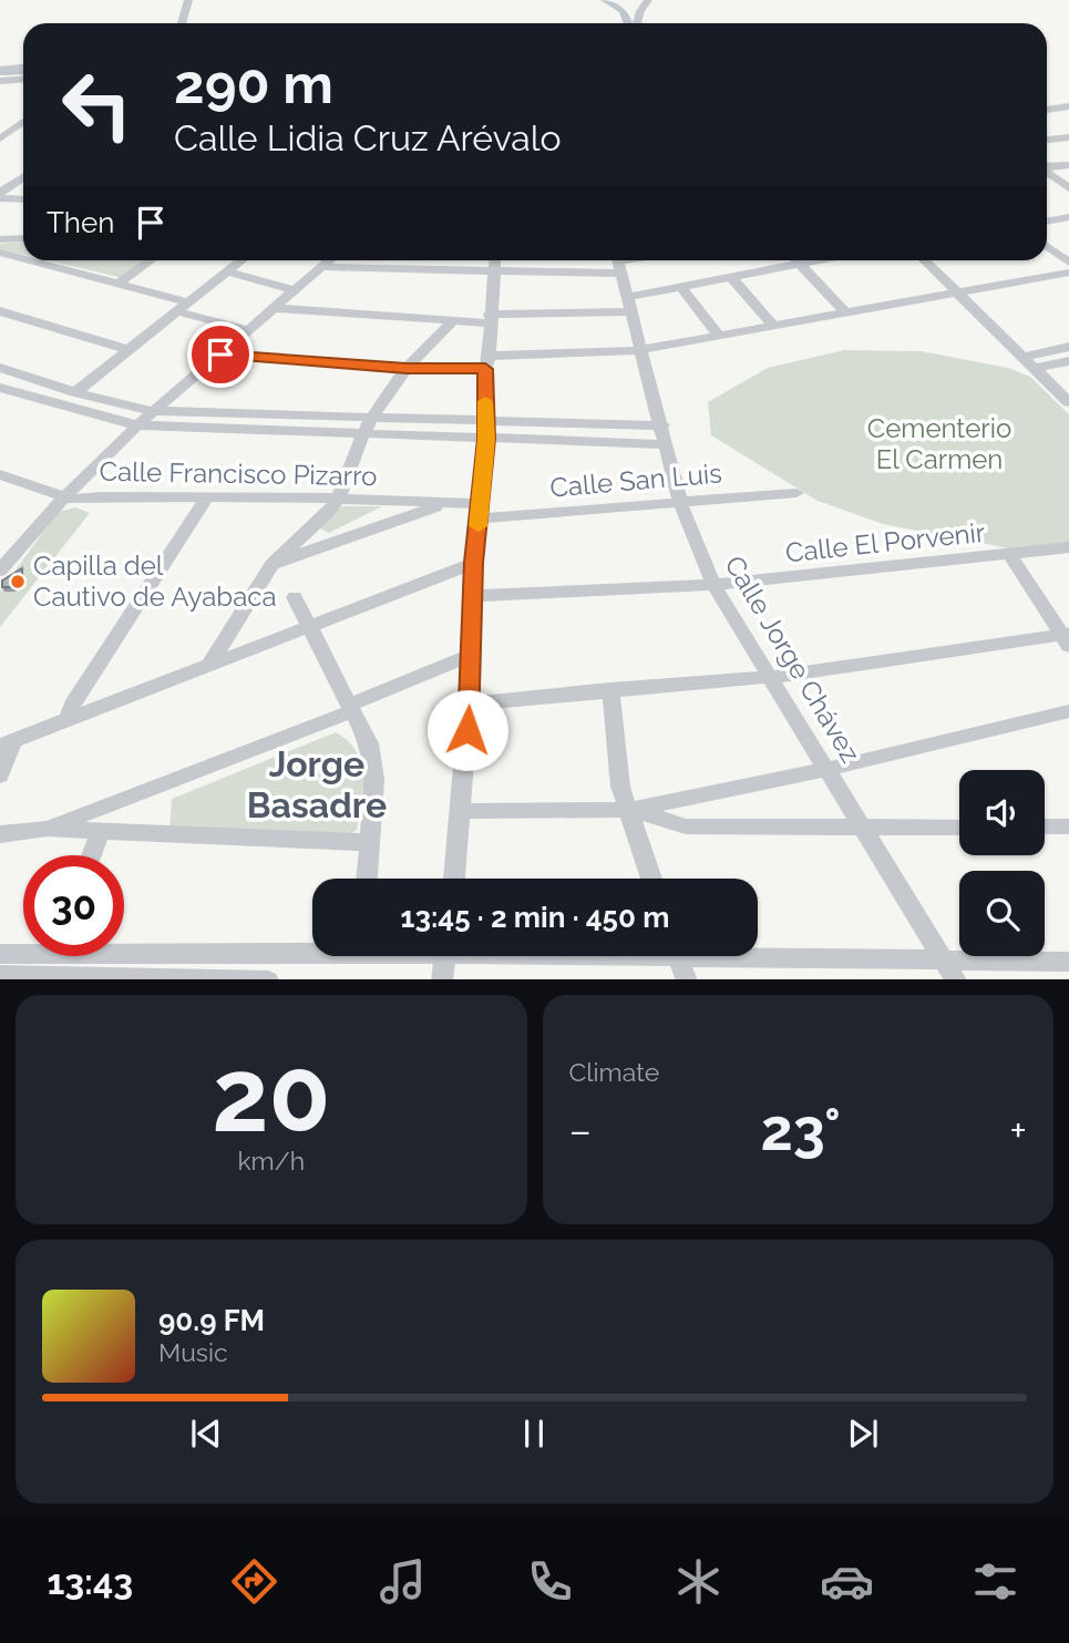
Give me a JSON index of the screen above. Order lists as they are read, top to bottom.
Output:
{
  "streets": {
    "street": [
      "Calle Francisco Pizarro",
      "Calle San Luis",
      "Calle El Porvenir",
      "Calle Jorge Chávez"
    ]
  },
  "crossings": [
    ["Calle Francisco Pizarro", "Calle San Luis"],
    ["Calle San Luis", "Calle Jorge Chávez"],
    ["Calle El Porvenir", "Calle Jorge Chávez"]
  ],
  "districts": ["Jorge Basadre"],
  "parks": ["Cementerio El Carmen"],
  "places": ["Capilla del Cautivo de Ayabaca"],
  "page": {
    "turn": ["290 m", "Calle Lidia Cruz Arévalo"],
    "then": "Then",
    "limit": "30",
    "trip": "13:45 · 2 min · 450 m",
    "tile": [
      ["20", "km/h"],
      "Climate"
    ],
    "heat": ["−", "23°", "+"],
    "song": ["90.9 FM", "Music"],
    "tabs": "13:43"
  }
}
